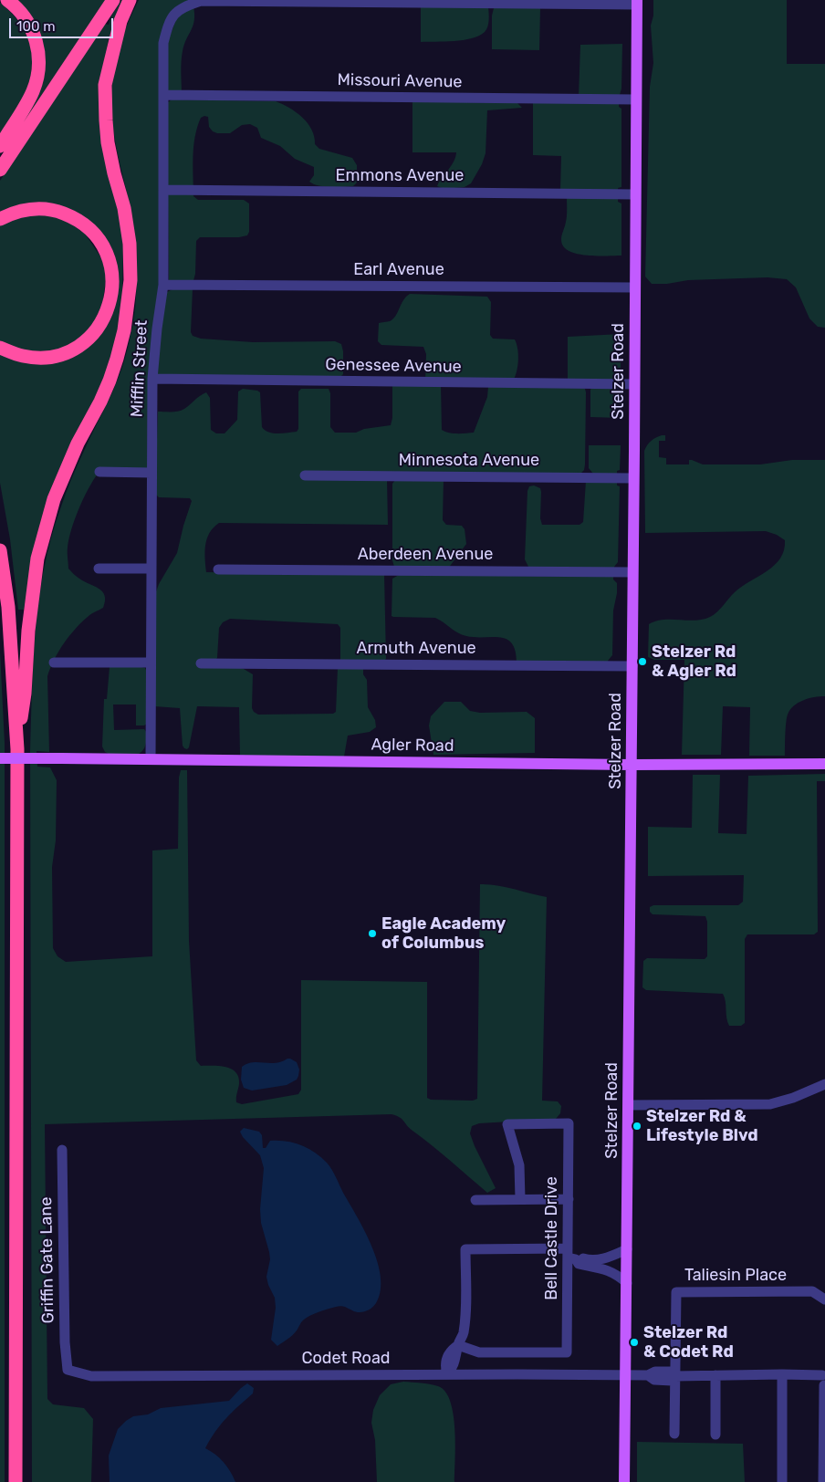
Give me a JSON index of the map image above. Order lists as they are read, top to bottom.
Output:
{
  "streets": {
    "main road": ["Stelzer Road", "Agler Road"],
    "street": [
      "Missouri Avenue",
      "Emmons Avenue",
      "Earl Avenue",
      "Genessee Avenue",
      "Mifflin Street",
      "Minnesota Avenue",
      "Aberdeen Avenue",
      "Armuth Avenue",
      "Bell Castle Drive",
      "Griffin Gate Lane",
      "Taliesin Place",
      "Codet Road"
    ]
  },
  "crossings": [
    ["Missouri Avenue", "Mifflin Street"],
    ["Missouri Avenue", "Stelzer Road"],
    ["Emmons Avenue", "Mifflin Street"],
    ["Emmons Avenue", "Stelzer Road"],
    ["Earl Avenue", "Mifflin Street"],
    ["Earl Avenue", "Stelzer Road"],
    ["Genessee Avenue", "Mifflin Street"],
    ["Genessee Avenue", "Stelzer Road"],
    ["Mifflin Street", "Agler Road"],
    ["Stelzer Road", "Minnesota Avenue"],
    ["Stelzer Road", "Aberdeen Avenue"],
    ["Stelzer Road", "Armuth Avenue"],
    ["Stelzer Road", "Agler Road"],
    ["Stelzer Road", "Codet Road"],
    ["Griffin Gate Lane", "Codet Road"],
    ["Taliesin Place", "Codet Road"]
  ],
  "places": [
    "Stelzer Rd & Agler Rd",
    "Eagle Academy of Columbus",
    "Stelzer Rd & Lifestyle Blvd",
    "Stelzer Rd & Codet Rd"
  ],
  "scale_bar": "100 m"
}
